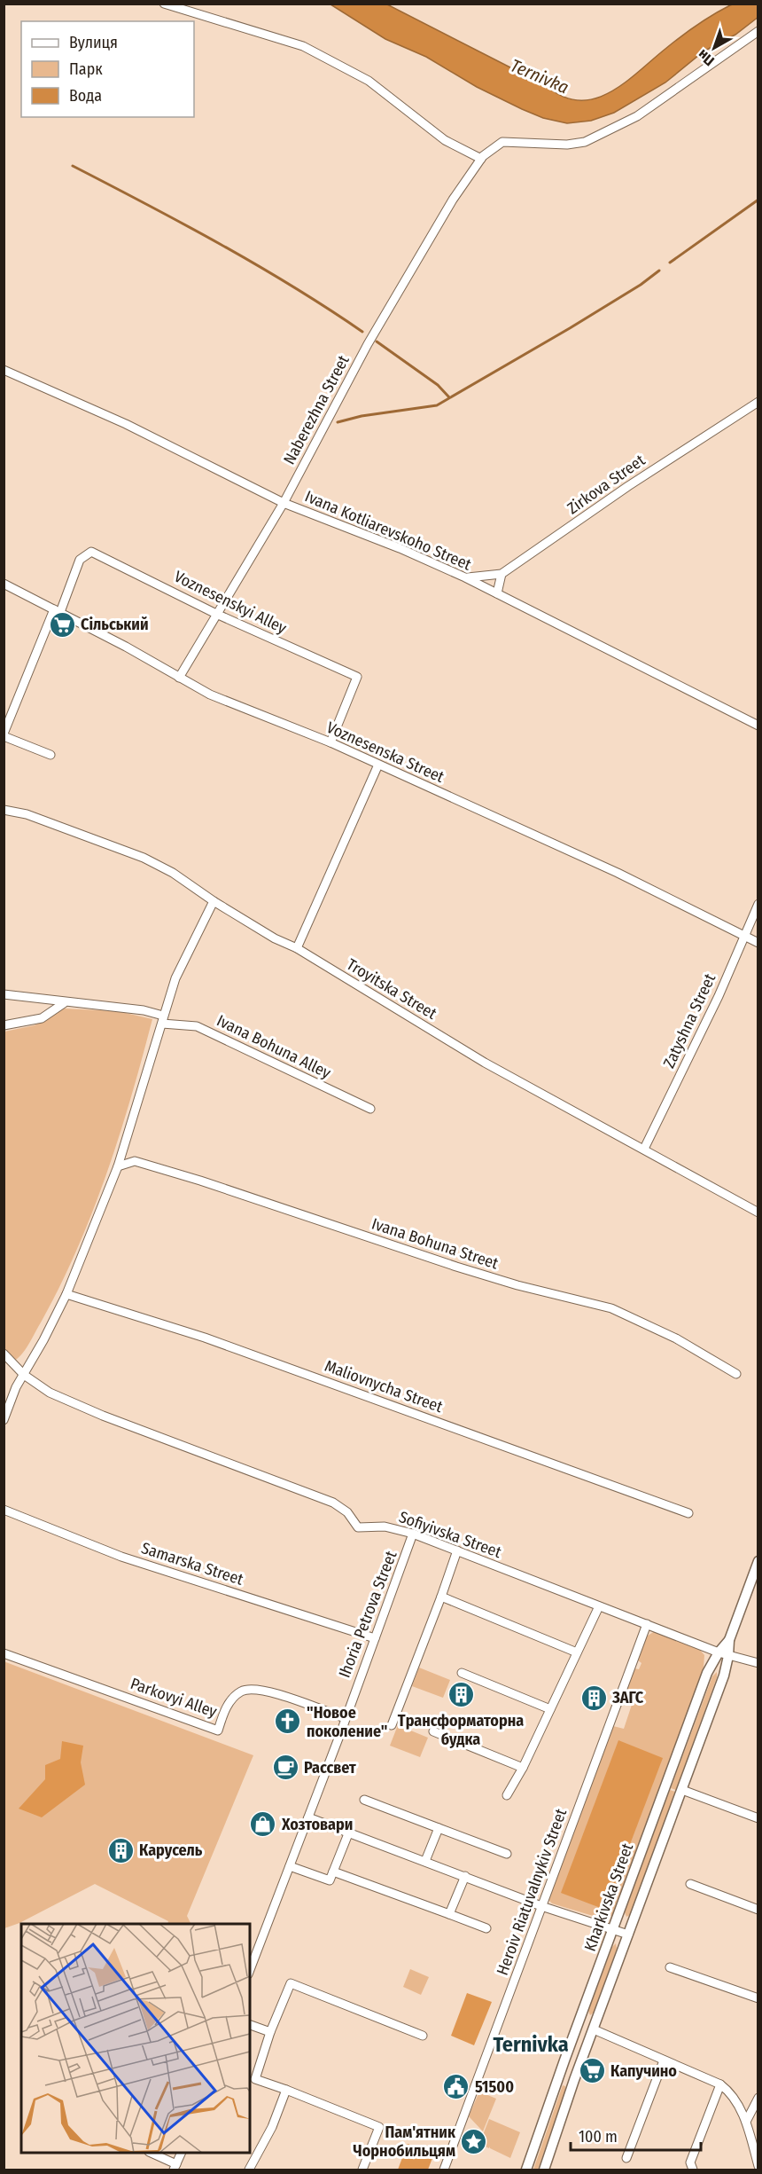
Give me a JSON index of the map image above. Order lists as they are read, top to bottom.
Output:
{
  "streets": {
    "street": [
      "Naberezhna Street",
      "Zirkova Street",
      "Ivana Kotliarevskoho Street",
      "Voznesenskyi Alley",
      "Voznesenska Street",
      "Troyitska Street",
      "Zatyshna Street",
      "Ivana Bohuna Alley",
      "Ivana Bohuna Street",
      "Maliovnycha Street",
      "Sofiyivska Street",
      "Samarska Street",
      "Ihoria Petrova Street",
      "Parkovyi Alley",
      "Heroiv Riatuvalnykiv Street",
      "Kharkivska Street"
    ]
  },
  "crossings": [
    ["Naberezhna Street", "Ivana Kotliarevskoho Street"],
    ["Naberezhna Street", "Voznesenskyi Alley"],
    ["Naberezhna Street", "Voznesenska Street"],
    ["Zirkova Street", "Ivana Kotliarevskoho Street"],
    ["Voznesenskyi Alley", "Voznesenska Street"],
    ["Voznesenska Street", "Zatyshna Street"],
    ["Troyitska Street", "Zatyshna Street"],
    ["Sofiyivska Street", "Ihoria Petrova Street"],
    ["Sofiyivska Street", "Heroiv Riatuvalnykiv Street"],
    ["Sofiyivska Street", "Kharkivska Street"],
    ["Samarska Street", "Ihoria Petrova Street"],
    ["Ihoria Petrova Street", "Parkovyi Alley"]
  ],
  "districts": ["Ternivka"],
  "water": ["Ternivka"],
  "places": {
    "supermarket": ["Сільський", "Капучино"],
    "building": ["Трансформаторна будка", "ЗАГС", "Карусель"],
    "church": ["\"Новое поколение\""],
    "cafe": ["Рассвет"],
    "shop": ["Хозтовари"],
    "public building": ["51500"],
    "place": ["Пам'ятник Чорнобильцям"]
  },
  "legend": ["Вулиця", "Парк", "Вода"],
  "scale_bar": "100 m",
  "north": "bottom left"
}
